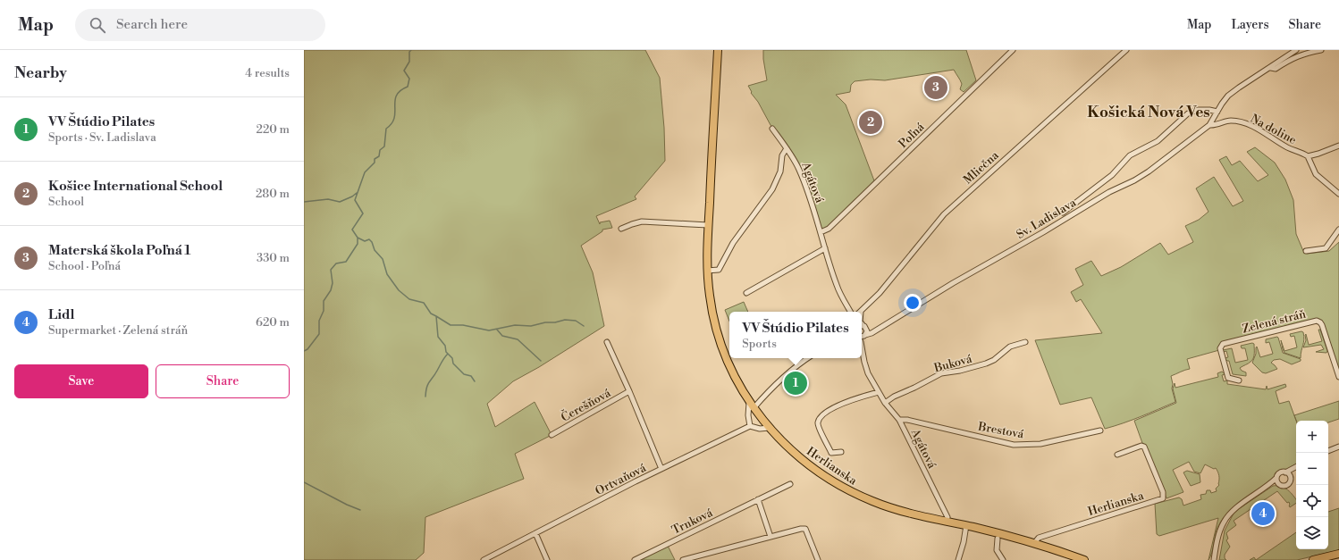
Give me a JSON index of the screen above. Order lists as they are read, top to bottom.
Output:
{
  "streets": {
    "main road": ["Herlianska"],
    "street": [
      "Na doline",
      "Poľná",
      "Mliečna",
      "Agátová",
      "Sv. Ladislava",
      "Zelená stráň",
      "Buková",
      "Čerešňová",
      "Brestová",
      "Ortvaňová",
      "Trnková"
    ]
  },
  "crossings": [
    ["Na doline", "Sv. Ladislava"],
    ["Poľná", "Agátová"],
    ["Agátová", "Sv. Ladislava"],
    ["Agátová", "Buková"],
    ["Agátová", "Brestová"]
  ],
  "districts": ["Košická Nová Ves"],
  "page": {
    "header": "Map",
    "search": "Search here",
    "nav": ["Map", "Layers", "Share"],
    "heading": ["Nearby", "4 results"],
    "pins": [
      "3",
      "2",
      "1",
      "4"
    ],
    "list": [
      {
        "mark": "1",
        "name": "VV Štúdio Pilates",
        "note": "Sports · Sv. Ladislava",
        "value": "220 m"
      },
      {
        "mark": "2",
        "name": "Košice International School",
        "note": "School",
        "value": "280 m"
      },
      {
        "mark": "3",
        "name": "Materská škola Poľná 1",
        "note": "School · Poľná",
        "value": "330 m"
      },
      {
        "mark": "4",
        "name": "Lidl",
        "note": "Supermarket · Zelená stráň",
        "value": "620 m"
      }
    ],
    "popup": ["VV Štúdio Pilates", "Sports"],
    "buttons": ["Save", "Share"],
    "map_buttons": ["+", "−"]
  }
}
